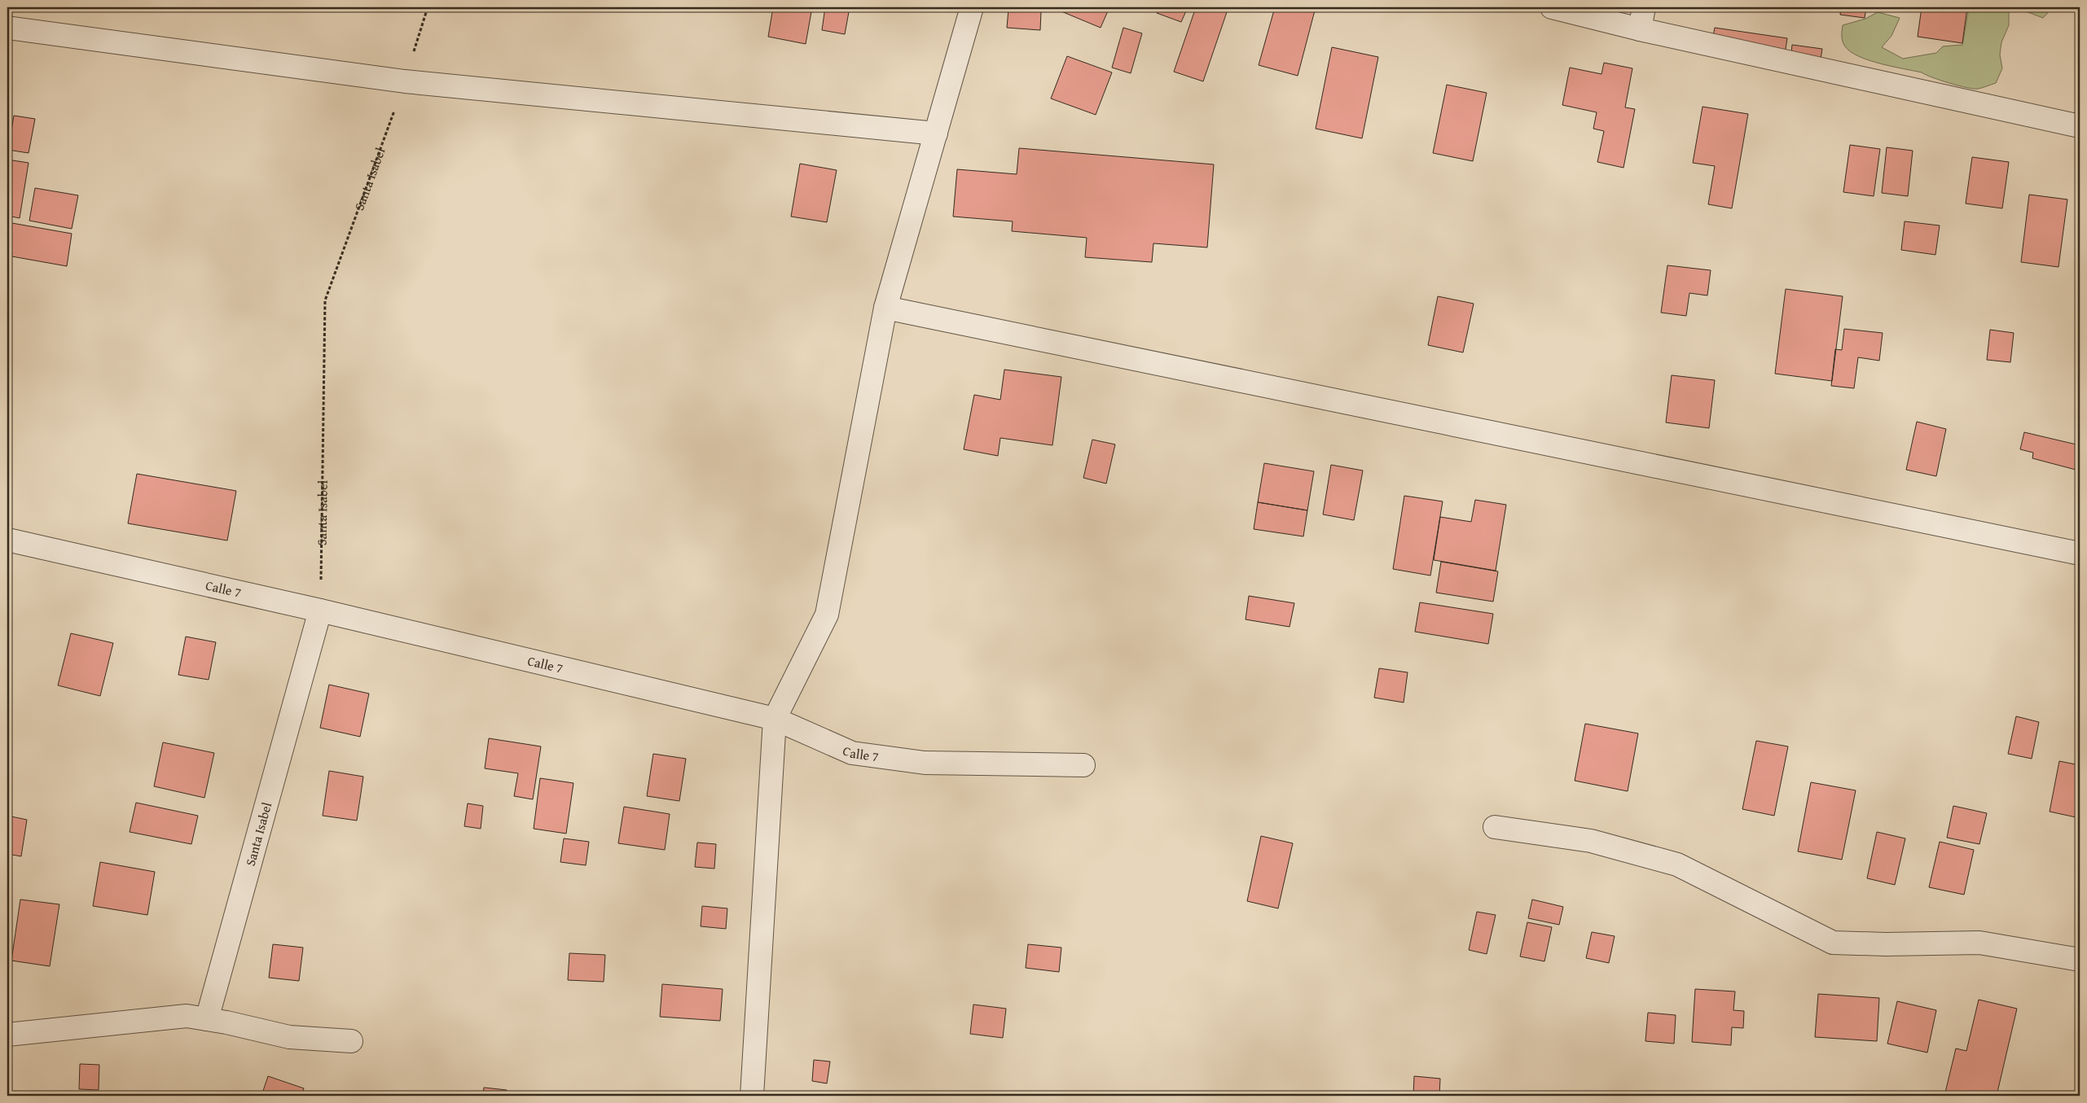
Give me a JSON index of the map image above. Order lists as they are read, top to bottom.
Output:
{
  "streets": {
    "street": ["Santa Isabel", "Calle 7"]
  },
  "crossings": [
    ["Santa Isabel", "Calle 7"]
  ]
}
